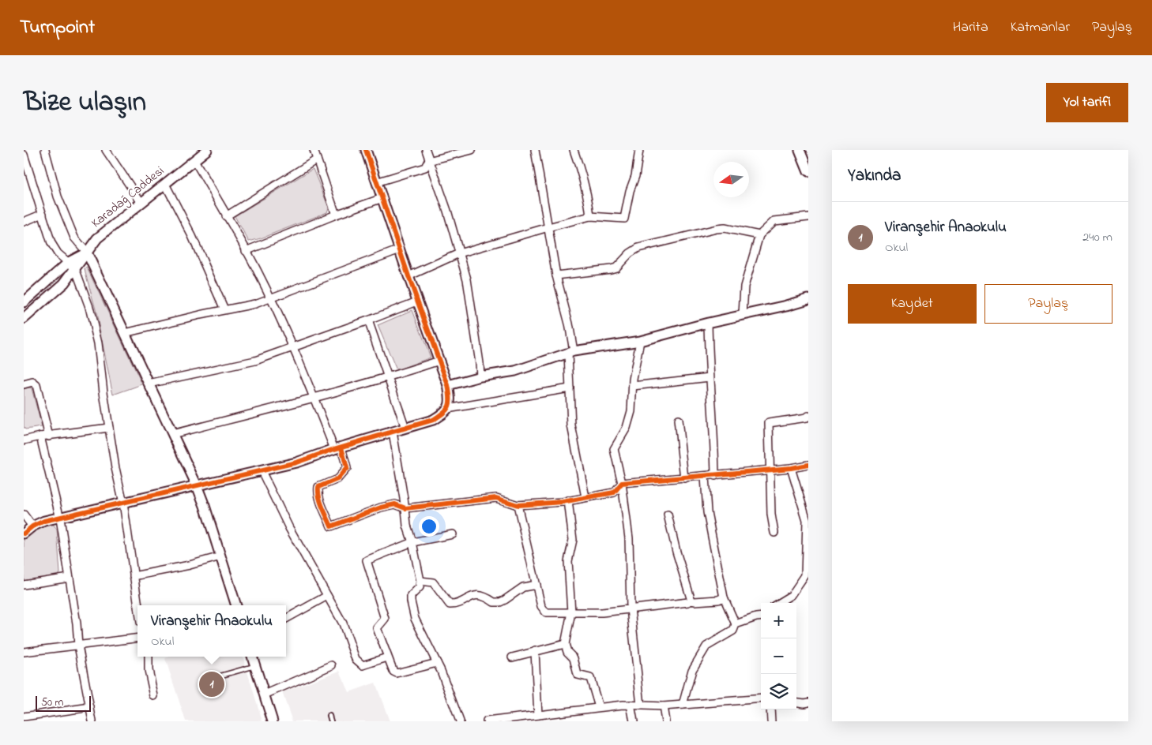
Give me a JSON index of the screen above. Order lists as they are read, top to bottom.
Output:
{
  "streets": {
    "street": ["Karadağ Caddesi"]
  },
  "scale_bar": "50 m",
  "north": "left",
  "page": {
    "header": "Turnpoint",
    "nav": ["Harita", "Katmanlar", "Paylaş"],
    "title": "Bize ulaşın",
    "buttons": [
      "Yol tarifi",
      ["Kaydet", "Paylaş"]
    ],
    "heading": "Yakında",
    "list": [
      {
        "mark": "1",
        "name": "Viranşehir Anaokulu",
        "note": "Okul",
        "value": "240 m"
      }
    ],
    "map_buttons": ["+", "−"],
    "popup": ["Viranşehir Anaokulu", "Okul"],
    "pins": "1",
    "scale": "50 m"
  }
}
